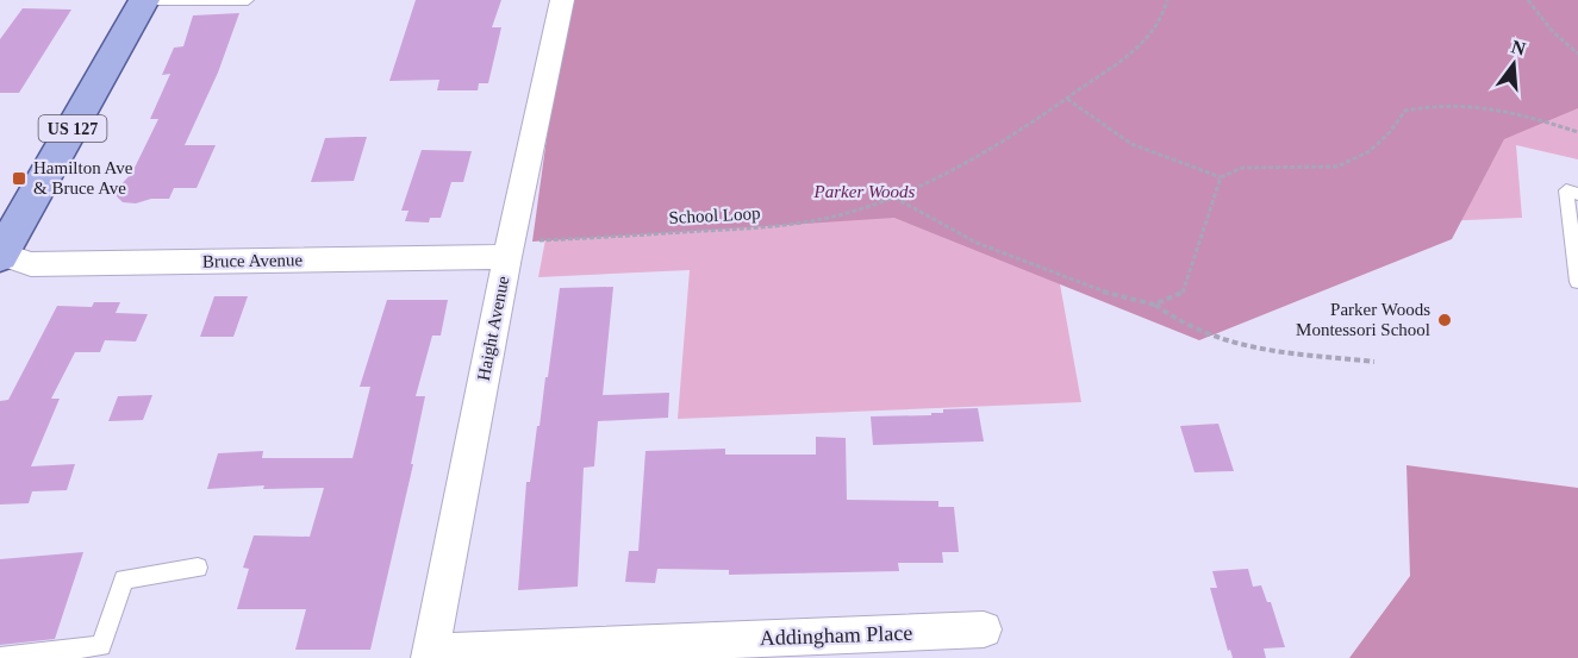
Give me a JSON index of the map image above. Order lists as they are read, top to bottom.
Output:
{
  "streets": {
    "main road": ["US 127"],
    "street": ["Bruce Avenue", "Haight Avenue", "Addingham Place"],
    "path": ["School Loop"]
  },
  "crossings": [
    ["US 127", "Bruce Avenue"],
    ["School Loop", "Bruce Avenue"],
    ["School Loop", "Haight Avenue"],
    ["Bruce Avenue", "Haight Avenue"],
    ["Haight Avenue", "Addingham Place"]
  ],
  "parks": ["Parker Woods"],
  "places": {
    "transit": ["Hamilton Ave & Bruce Ave"],
    "other": ["Parker Woods Montessori School"]
  },
  "north": "top"
}
